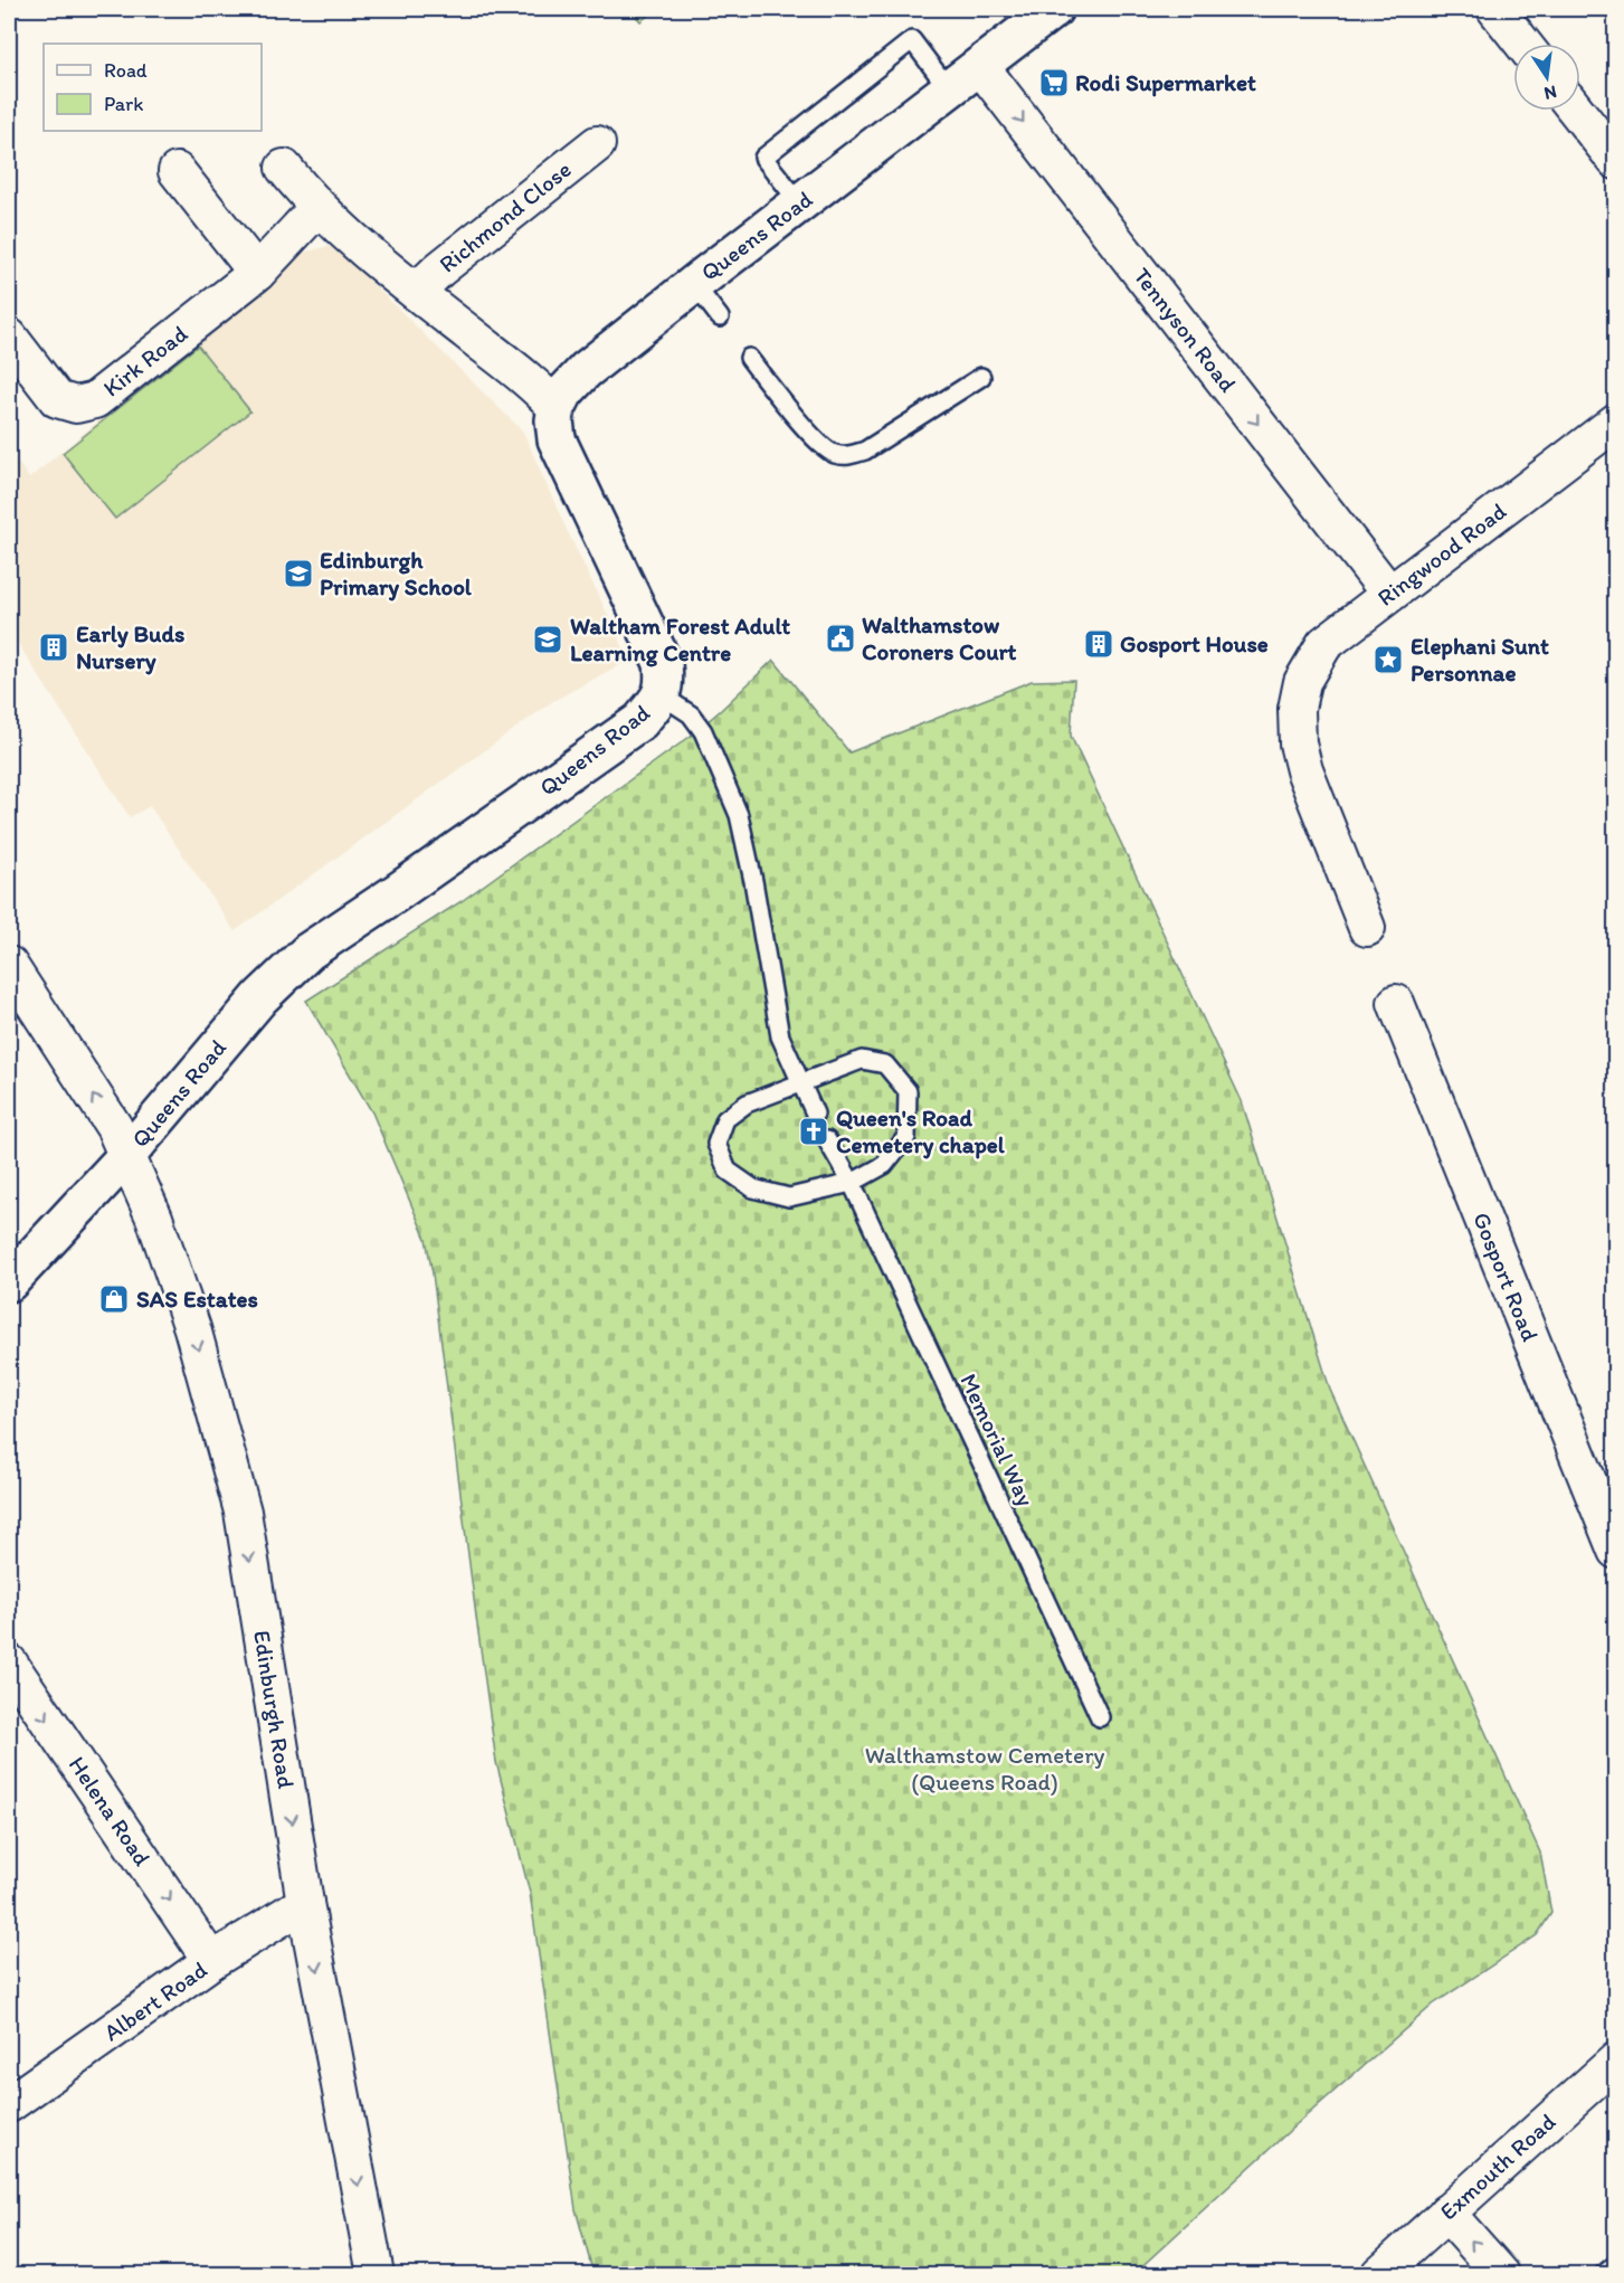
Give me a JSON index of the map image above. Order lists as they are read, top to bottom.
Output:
{
  "streets": {
    "street": [
      "Richmond Close",
      "Queens Road",
      "Tennyson Road",
      "Kirk Road",
      "Ringwood Road",
      "Gosport Road",
      "Edinburgh Road",
      "Helena Road",
      "Albert Road",
      "Exmouth Road"
    ],
    "lane": ["Memorial Way"]
  },
  "crossings": [
    ["Queens Road", "Tennyson Road"],
    ["Queens Road", "Edinburgh Road"],
    ["Tennyson Road", "Ringwood Road"],
    ["Edinburgh Road", "Albert Road"],
    ["Helena Road", "Albert Road"]
  ],
  "one_way": ["Tennyson Road", "Helena Road"],
  "parks": ["Walthamstow Cemetery (Queens Road)"],
  "places": {
    "supermarket": ["Rodi Supermarket"],
    "school or university": ["Edinburgh Primary School", "Waltham Forest Adult Learning Centre"],
    "public building": ["Walthamstow Coroners Court"],
    "building": ["Gosport House", "Early Buds Nursery"],
    "place": ["Elephani Sunt Personnae"],
    "church": ["Queen's Road Cemetery chapel"],
    "shop": ["SAS Estates"]
  },
  "legend": ["Road", "Park"],
  "north": "bottom"
}
